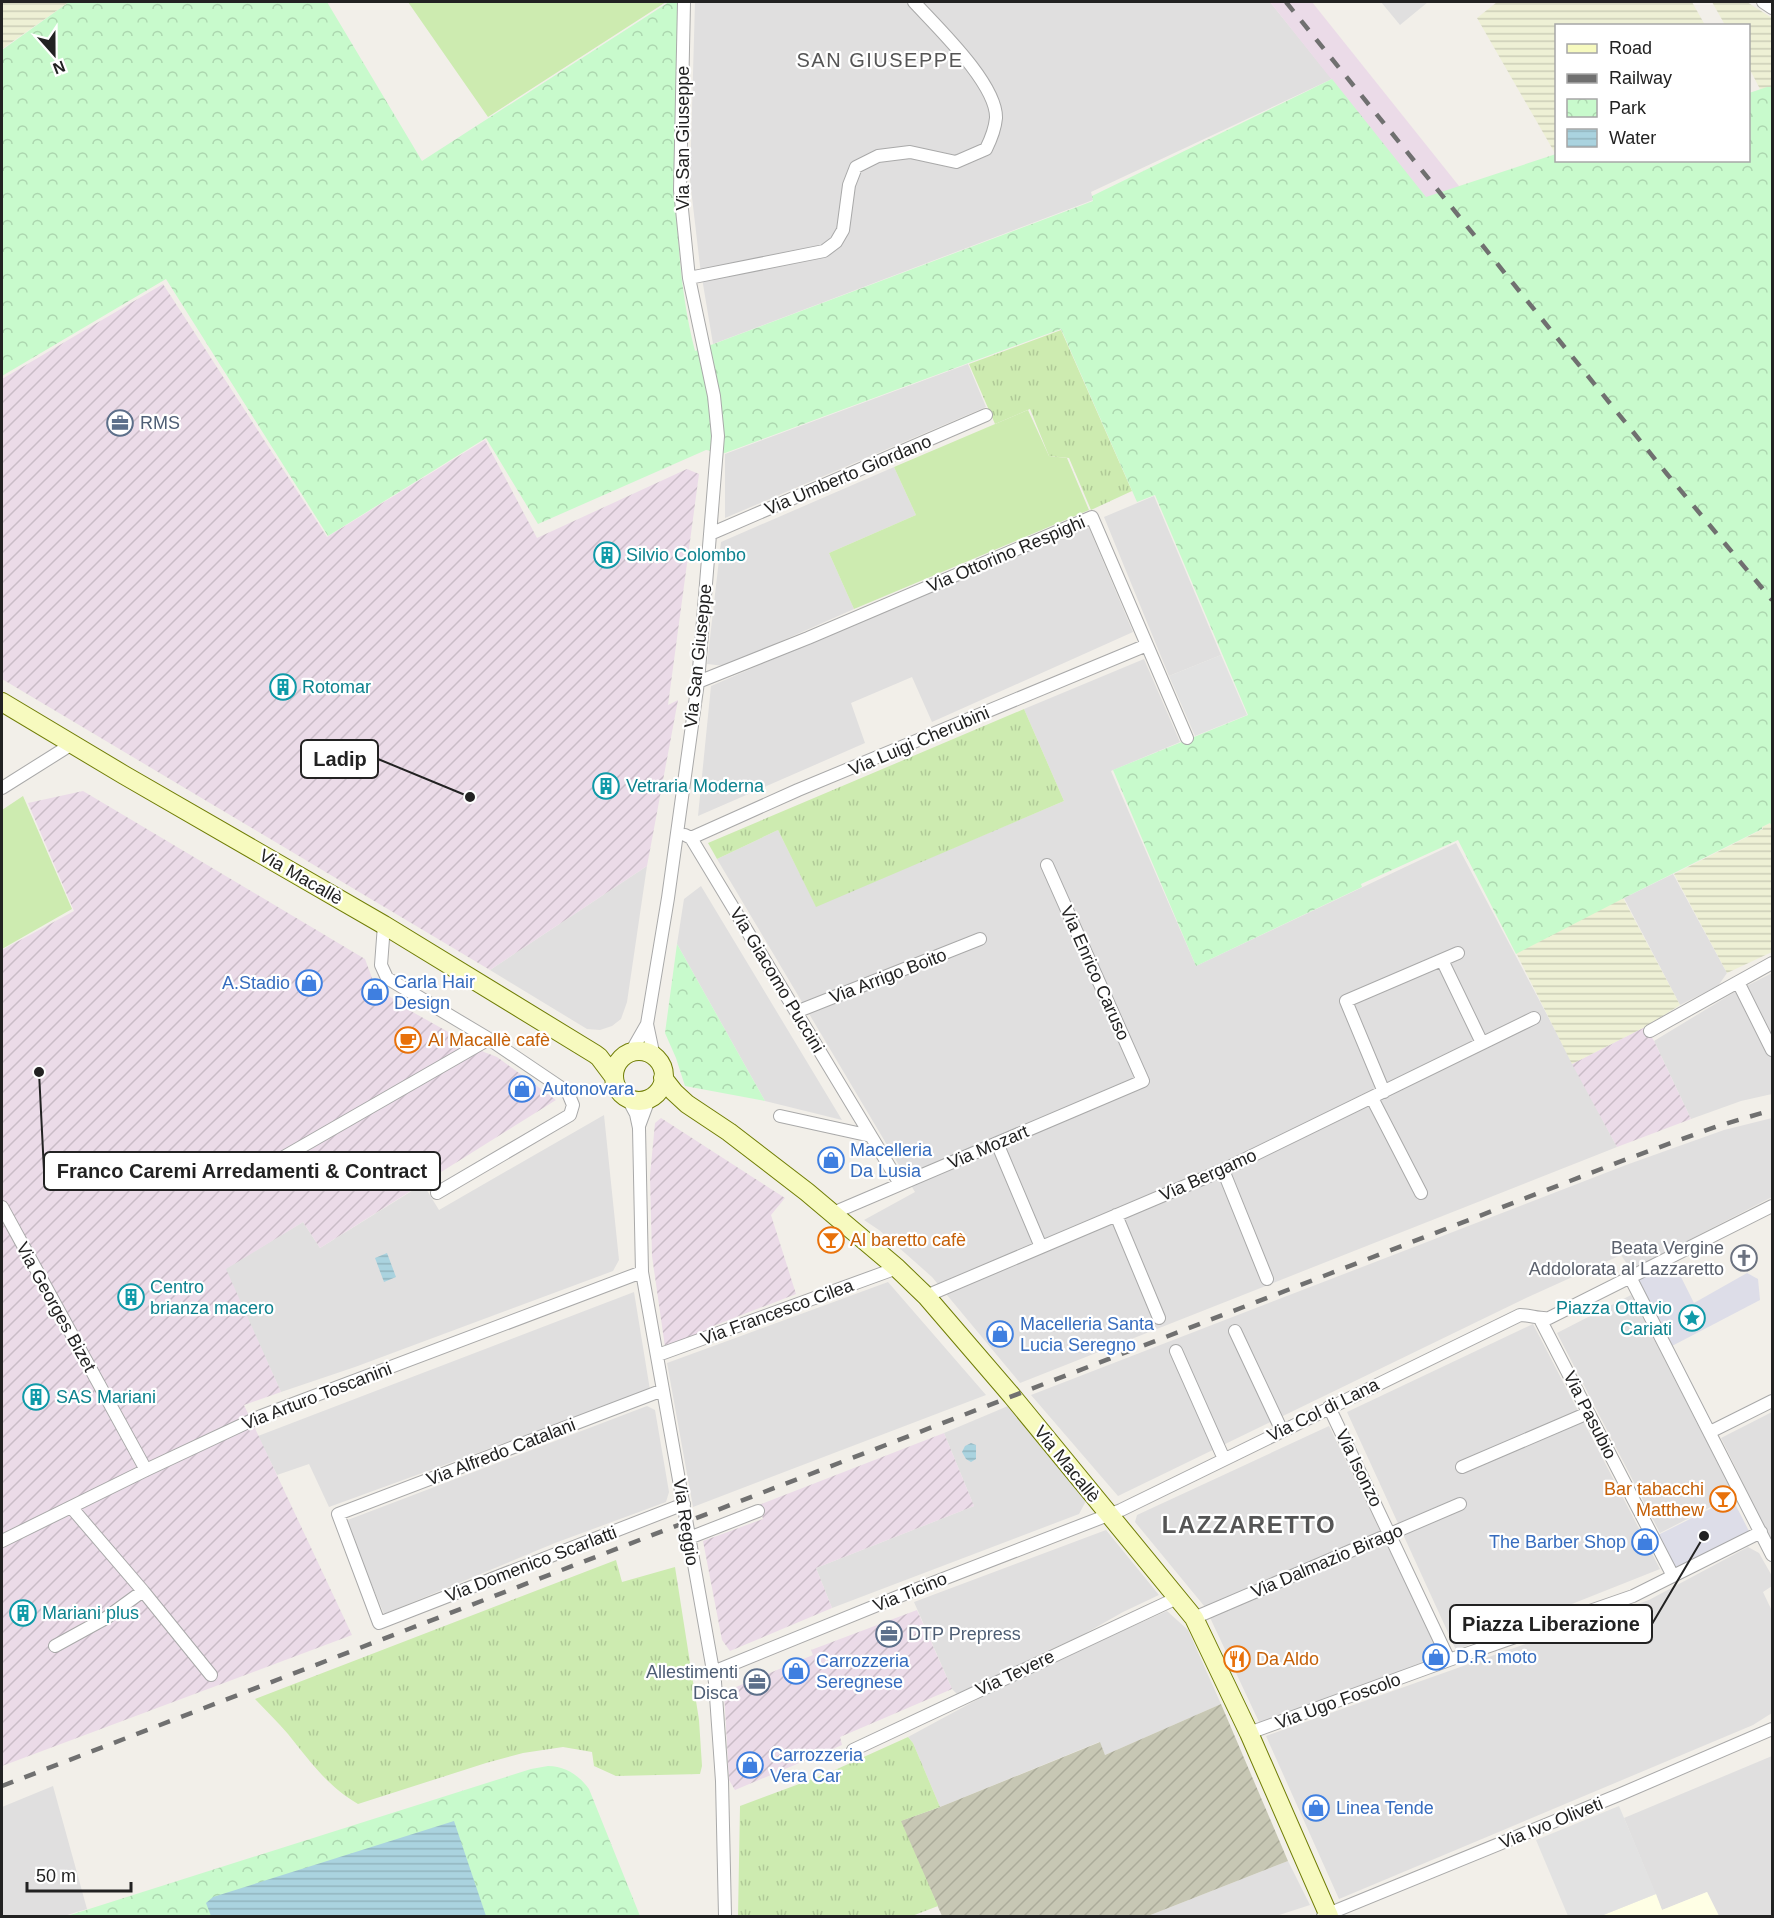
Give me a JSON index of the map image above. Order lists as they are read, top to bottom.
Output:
{
  "streets": {
    "street": [
      "Via San Giuseppe",
      "Via Umberto Giordano",
      "Via Ottorino Respighi",
      "Via Luigi Cherubini",
      "Via Macallè",
      "Via Enrico Caruso",
      "Via Arrigo Boito",
      "Via Giacomo Puccini",
      "Via Mozart",
      "Via Bergamo",
      "Via Georges Bizet",
      "Via Francesco Cilea",
      "Via Arturo Toscanini",
      "Via Col di Lana",
      "Via Pasubio",
      "Via Alfredo Catalani",
      "Via Isonzo",
      "Via Reggio",
      "Via Dalmazio Birago",
      "Via Domenico Scarlatti",
      "Via Ticino",
      "Via Tevere",
      "Via Ugo Foscolo",
      "Via Ivo Oliveti"
    ]
  },
  "crossings": [
    ["Via San Giuseppe", "Via Umberto Giordano"],
    ["Via San Giuseppe", "Via Ottorino Respighi"],
    ["Via San Giuseppe", "Via Macallè"],
    ["Via San Giuseppe", "Via Giacomo Puccini"],
    ["Via San Giuseppe", "Via Reggio"],
    ["Via Ottorino Respighi", "Via Luigi Cherubini"],
    ["Via Luigi Cherubini", "Via Giacomo Puccini"],
    ["Via Macallè", "Via Mozart"],
    ["Via Macallè", "Via Bergamo"],
    ["Via Macallè", "Via Francesco Cilea"],
    ["Via Macallè", "Via Col di Lana"],
    ["Via Macallè", "Via Reggio"],
    ["Via Macallè", "Via Dalmazio Birago"],
    ["Via Macallè", "Via Ticino"],
    ["Via Macallè", "Via Tevere"],
    ["Via Macallè", "Via Ugo Foscolo"],
    ["Via Macallè", "Via Ivo Oliveti"],
    ["Via Enrico Caruso", "Via Mozart"],
    ["Via Arrigo Boito", "Via Giacomo Puccini"],
    ["Via Giacomo Puccini", "Via Mozart"],
    ["Via Georges Bizet", "Via Arturo Toscanini"],
    ["Via Francesco Cilea", "Via Reggio"],
    ["Via Arturo Toscanini", "Via Reggio"],
    ["Via Col di Lana", "Via Pasubio"],
    ["Via Col di Lana", "Via Isonzo"],
    ["Via Col di Lana", "Via Ticino"],
    ["Via Pasubio", "Via Ugo Foscolo"],
    ["Via Alfredo Catalani", "Via Reggio"],
    ["Via Alfredo Catalani", "Via Domenico Scarlatti"],
    ["Via Isonzo", "Via Dalmazio Birago"],
    ["Via Isonzo", "Via Ugo Foscolo"],
    ["Via Reggio", "Via Domenico Scarlatti"],
    ["Via Reggio", "Via Ticino"]
  ],
  "districts": ["SAN GIUSEPPE", "LAZZARETTO"],
  "places": {
    "office": ["RMS", "DTP Prepress", "Allestimenti Disca"],
    "building": [
      "Silvio Colombo",
      "Rotomar",
      "Vetraria Moderna",
      "Centro brianza macero",
      "SAS Mariani",
      "Mariani plus"
    ],
    "other": ["Ladip", "Franco Caremi Arredamenti & Contract", "Piazza Liberazione"],
    "shop": [
      "A.Stadio",
      "Carla Hair Design",
      "Autonovara",
      "Macelleria Da Lusia",
      "Macelleria Santa Lucia Seregno",
      "The Barber Shop",
      "D.R. moto",
      "Carrozzeria Seregnese",
      "Carrozzeria Vera Car",
      "Linea Tende"
    ],
    "cafe": ["Al Macallè cafè"],
    "bar": ["Al baretto cafè", "Bar tabacchi Matthew"],
    "church": ["Beata Vergine Addolorata al Lazzaretto"],
    "place": ["Piazza Ottavio Cariati"],
    "restaurant": ["Da Aldo"]
  },
  "legend": [
    "Road",
    "Railway",
    "Park",
    "Water"
  ],
  "scale_bar": "50 m",
  "north": "bottom"
}
